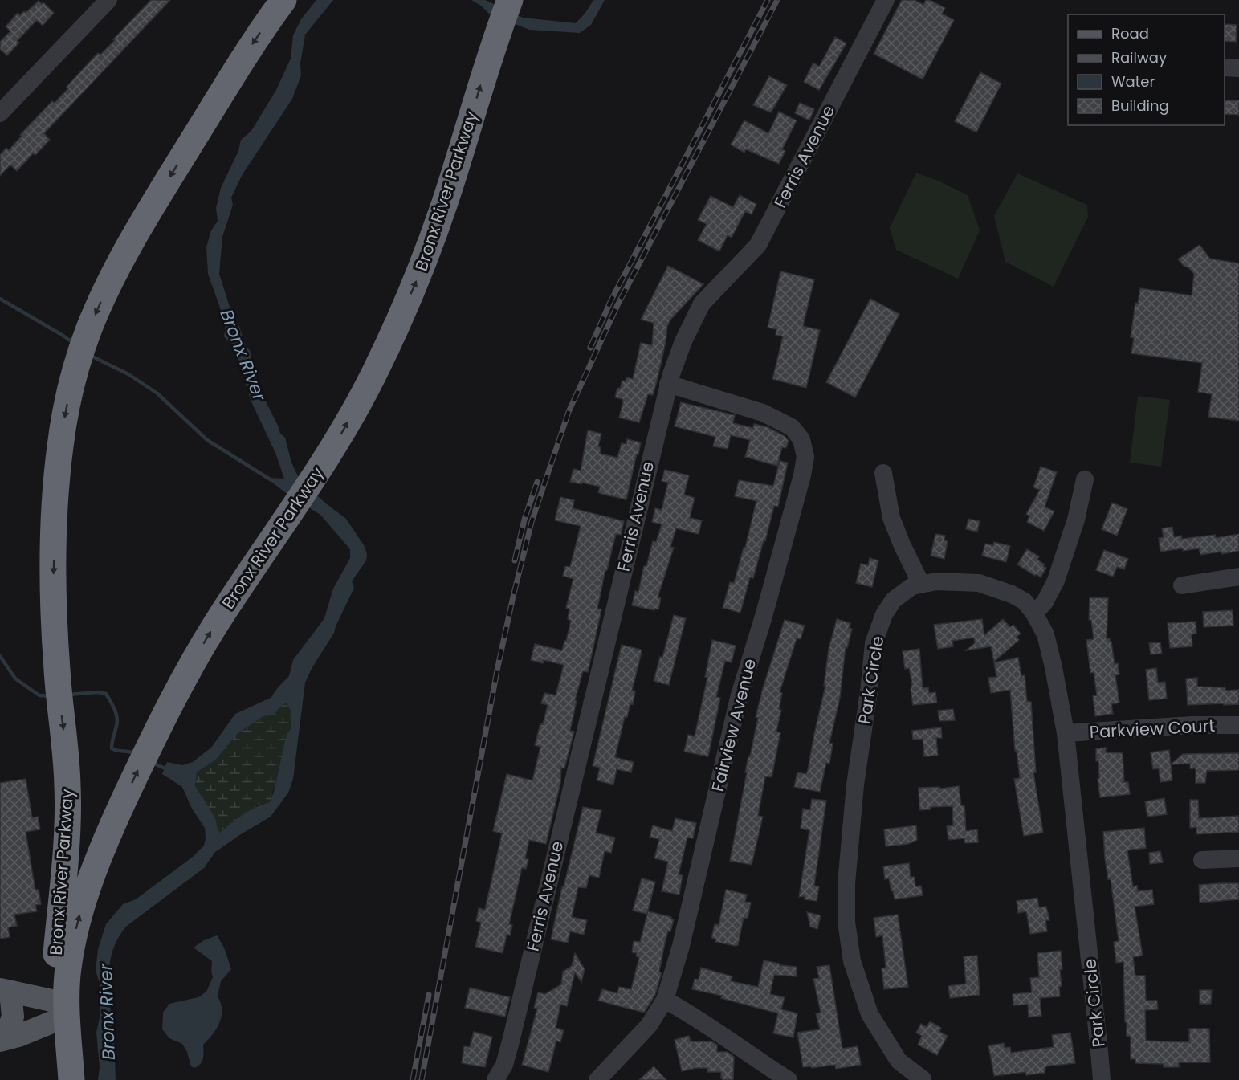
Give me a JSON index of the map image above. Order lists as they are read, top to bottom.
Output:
{
  "streets": {
    "highway": ["Bronx River Parkway"],
    "street": [
      "Ferris Avenue",
      "Park Circle",
      "Fairview Avenue",
      "Parkview Court"
    ]
  },
  "crossings": [
    ["Ferris Avenue", "Fairview Avenue"],
    ["Park Circle", "Parkview Court"]
  ],
  "water": ["Bronx River"],
  "legend": [
    "Road",
    "Railway",
    "Water",
    "Building"
  ]
}
